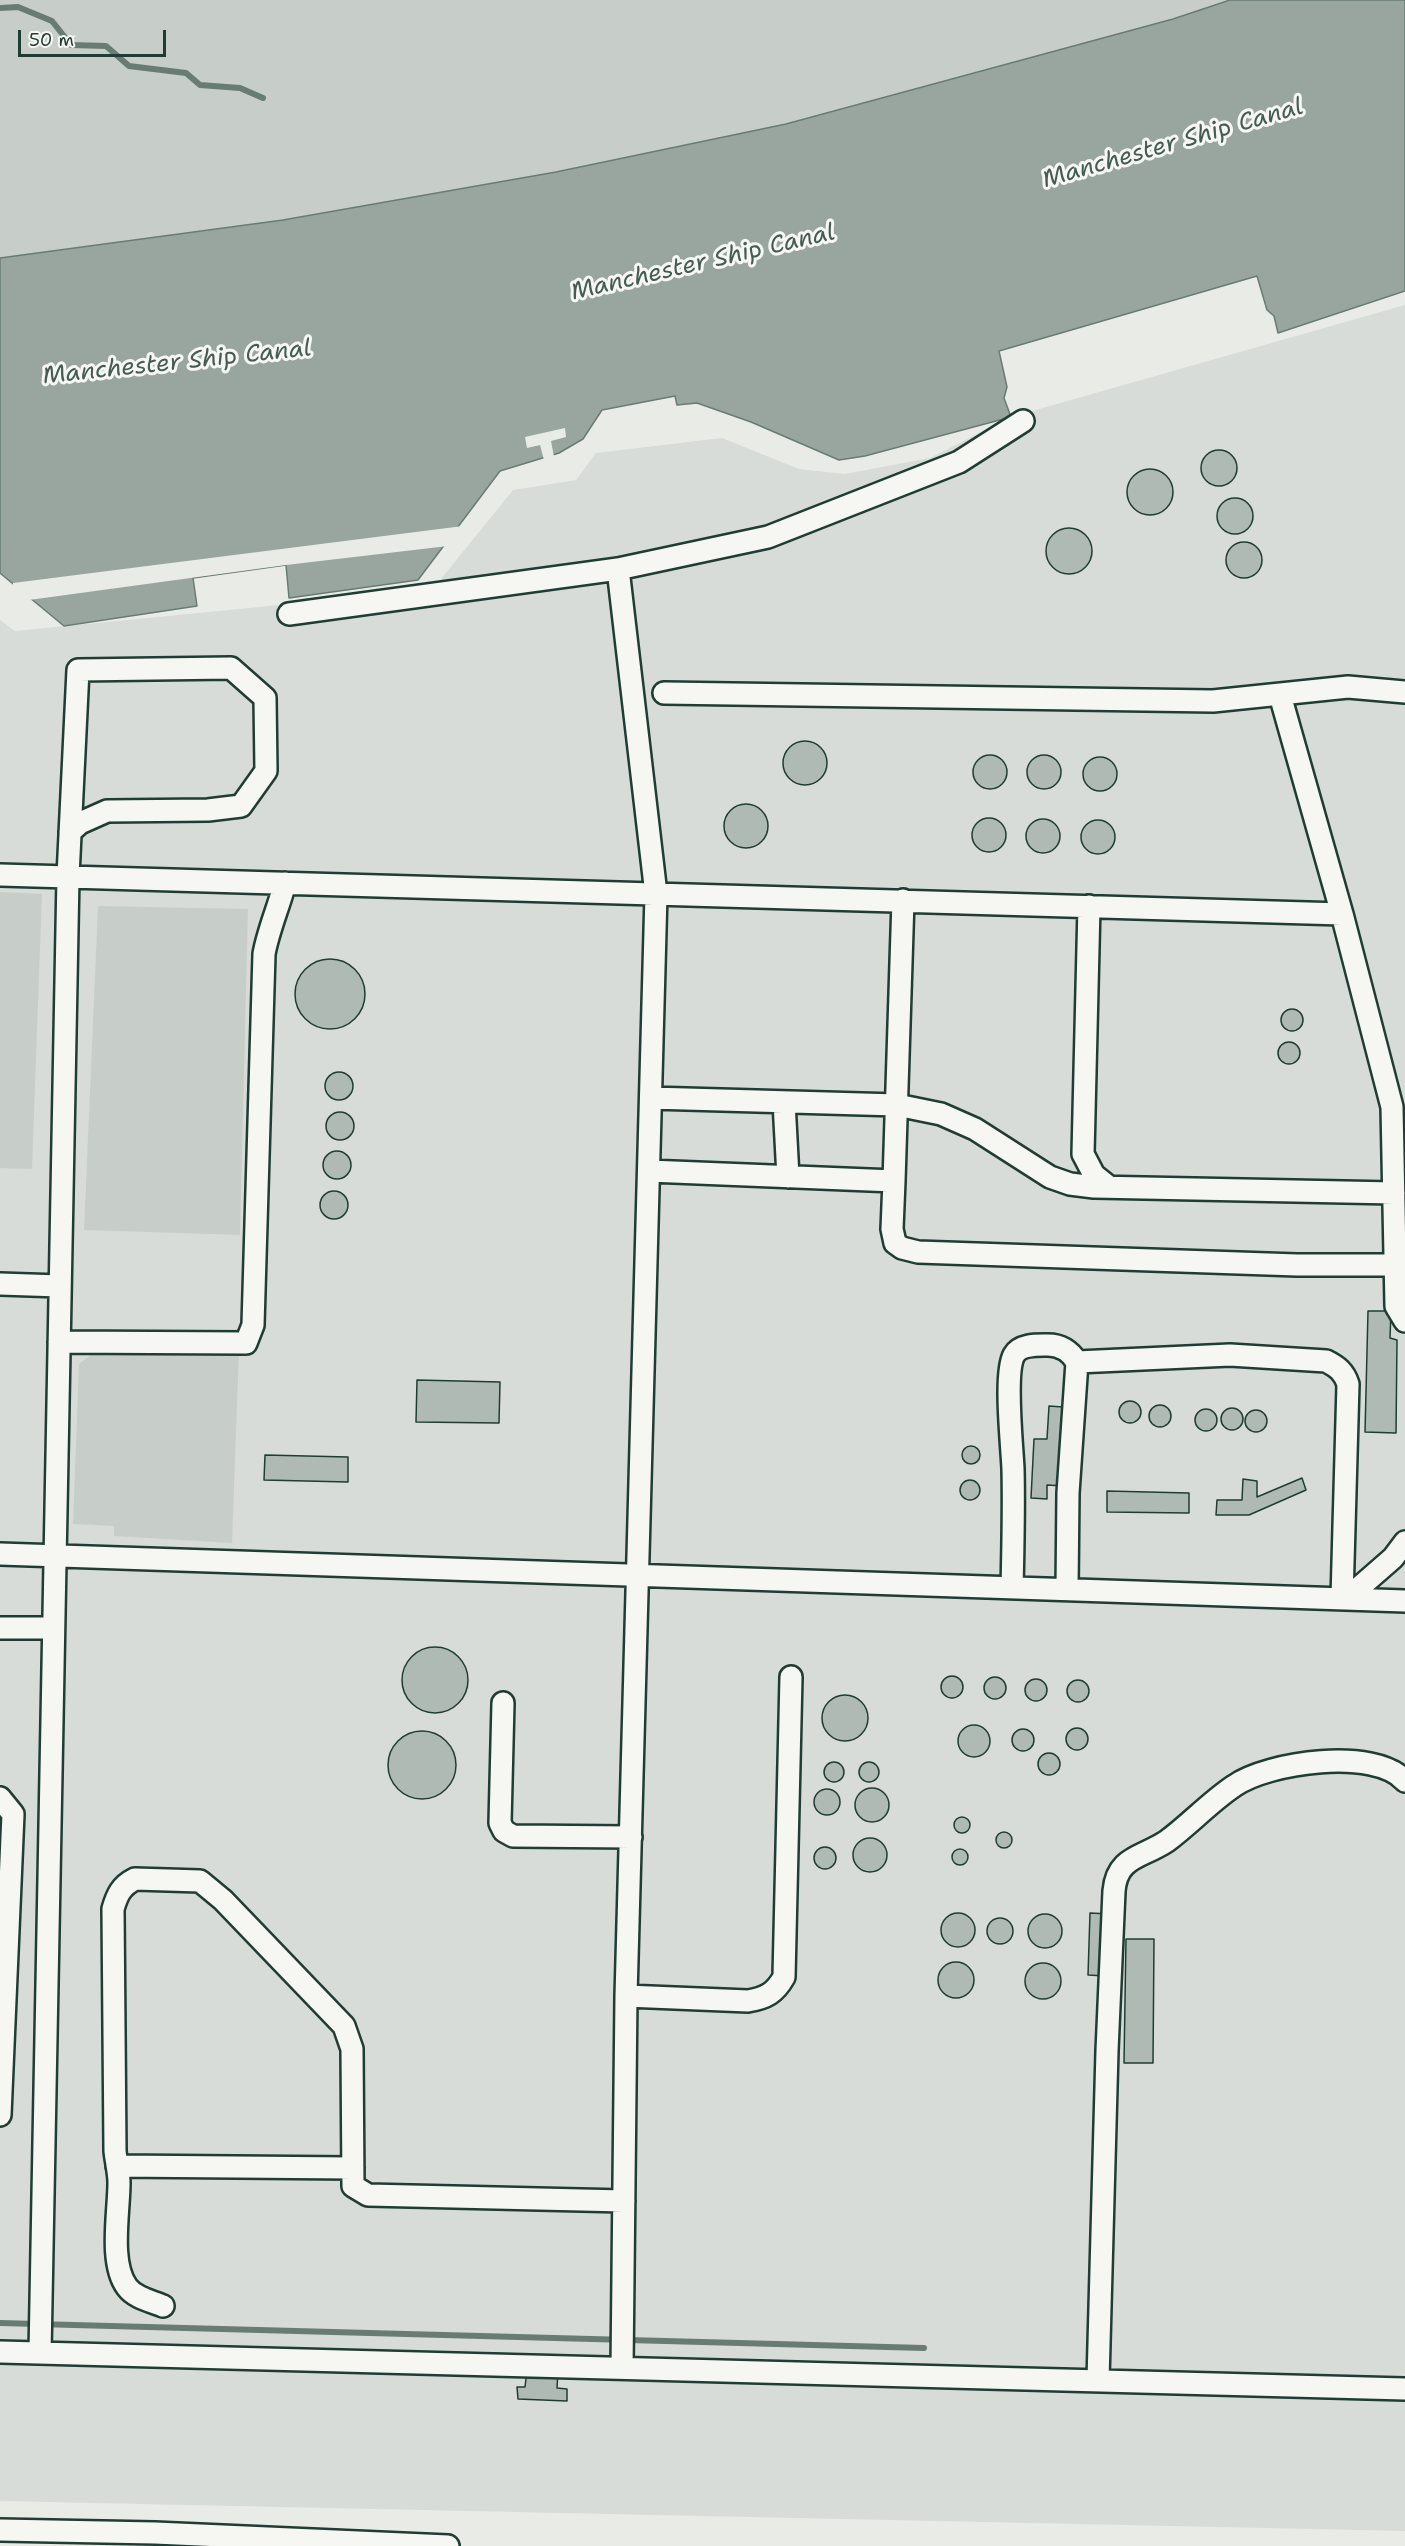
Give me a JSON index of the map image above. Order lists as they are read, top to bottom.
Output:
{
  "water": ["Manchester Ship Canal"],
  "scale_bar": "50 m"
}
